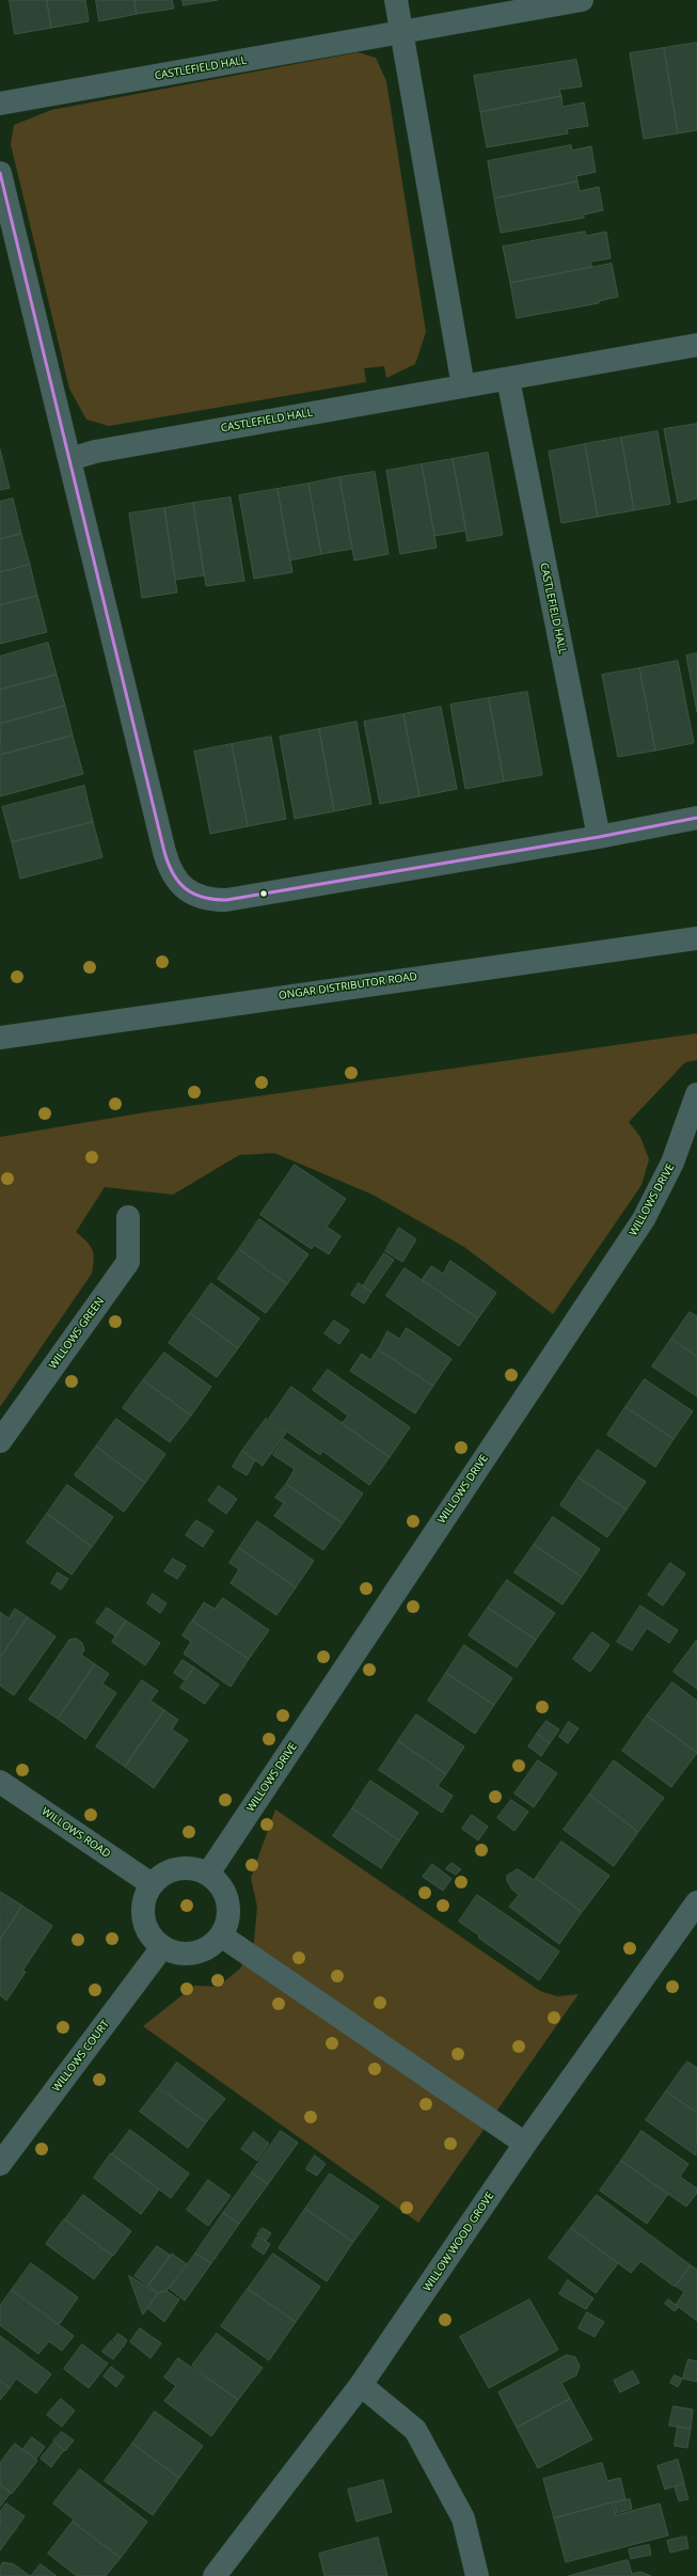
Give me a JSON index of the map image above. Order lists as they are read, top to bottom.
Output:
{
  "streets": {
    "street": [
      "CASTLEFIELD HALL",
      "ONGAR DISTRIBUTOR ROAD",
      "WILLOWS DRIVE",
      "WILLOWS GREEN",
      "WILLOWS ROAD",
      "WILLOWS COURT",
      "WILLOW WOOD GROVE"
    ]
  },
  "crossings": [
    ["WILLOWS DRIVE", "WILLOWS ROAD"],
    ["WILLOWS DRIVE", "WILLOWS COURT"],
    ["WILLOWS ROAD", "WILLOWS COURT"]
  ]
}
